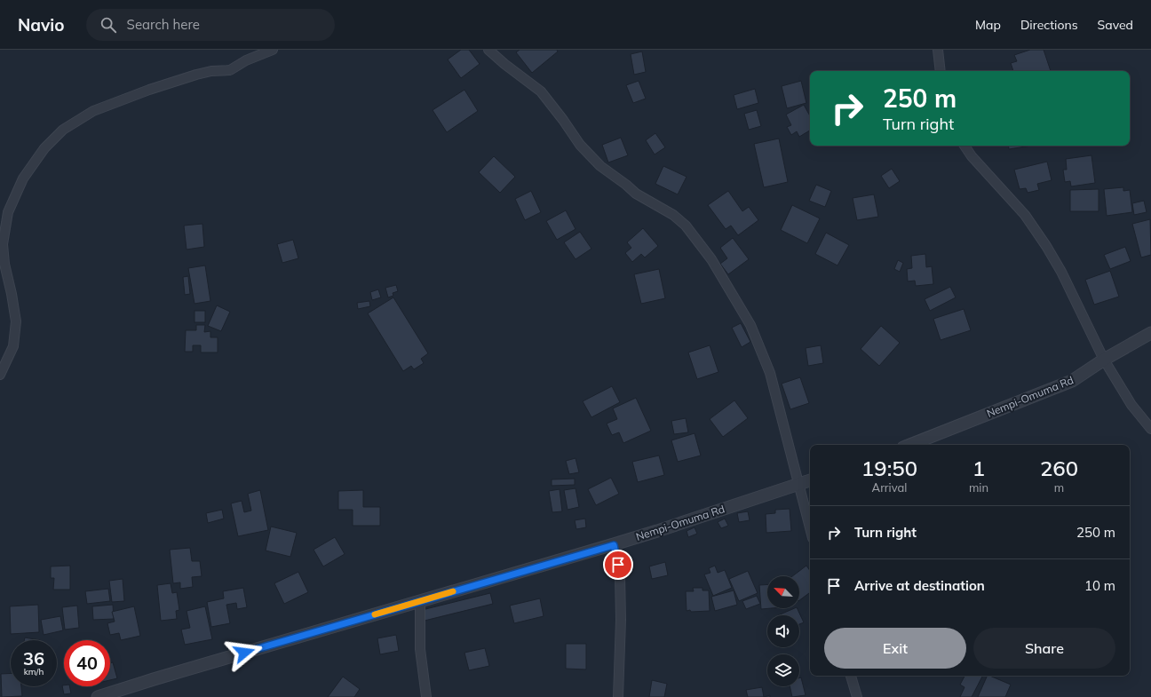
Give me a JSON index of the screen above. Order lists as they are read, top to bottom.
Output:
{
  "streets": {
    "street": ["Nempi-Omuma Rd"]
  },
  "north": "top left",
  "page": {
    "header": "Navio",
    "search": "Search here",
    "nav": ["Map", "Directions", "Saved"],
    "turn": ["250 m", "Turn right"],
    "eta": [
      "19:50",
      "Arrival",
      "1",
      "min",
      "260",
      "m"
    ],
    "list": [
      {
        "name": "Turn right",
        "value": "250 m"
      },
      {
        "name": "Arrive at destination",
        "value": "10 m"
      }
    ],
    "buttons": ["Exit", "Share"],
    "speed": "36 km/h",
    "limit": "40"
  }
}
